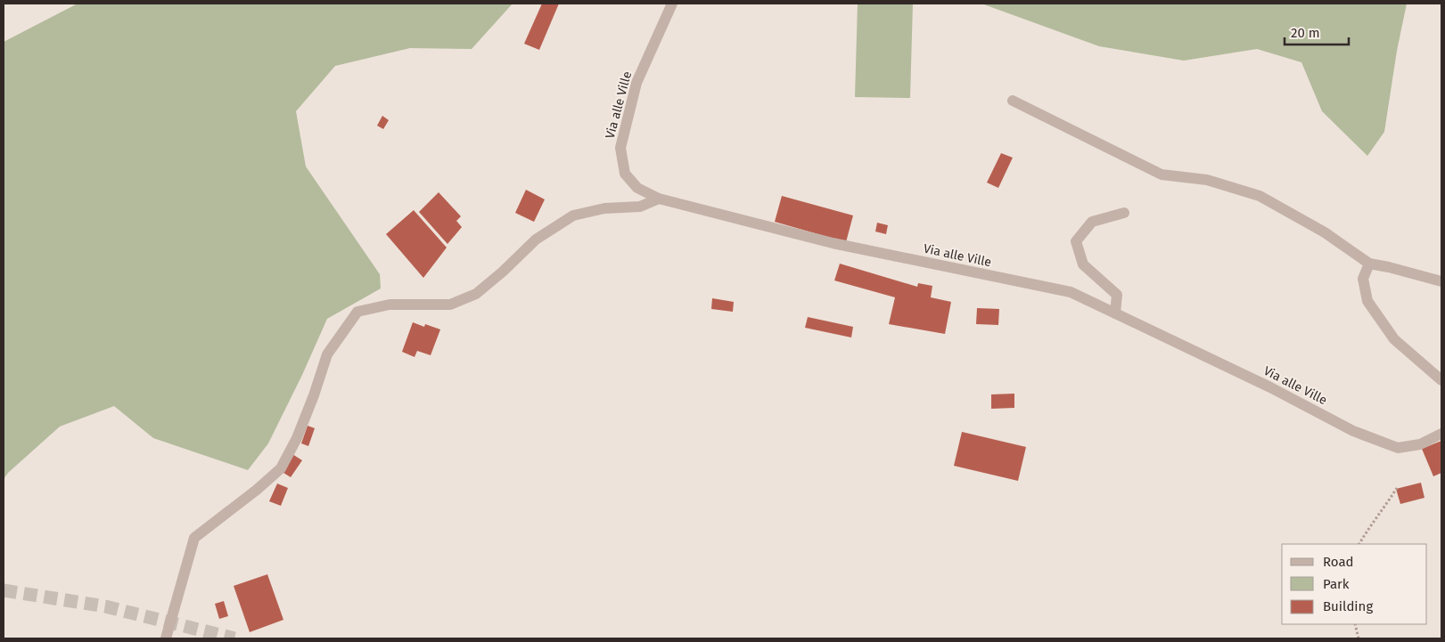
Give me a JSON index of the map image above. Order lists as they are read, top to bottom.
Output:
{
  "streets": {
    "street": ["Via alle Ville"]
  },
  "legend": ["Road", "Park", "Building"],
  "scale_bar": "20 m"
}
